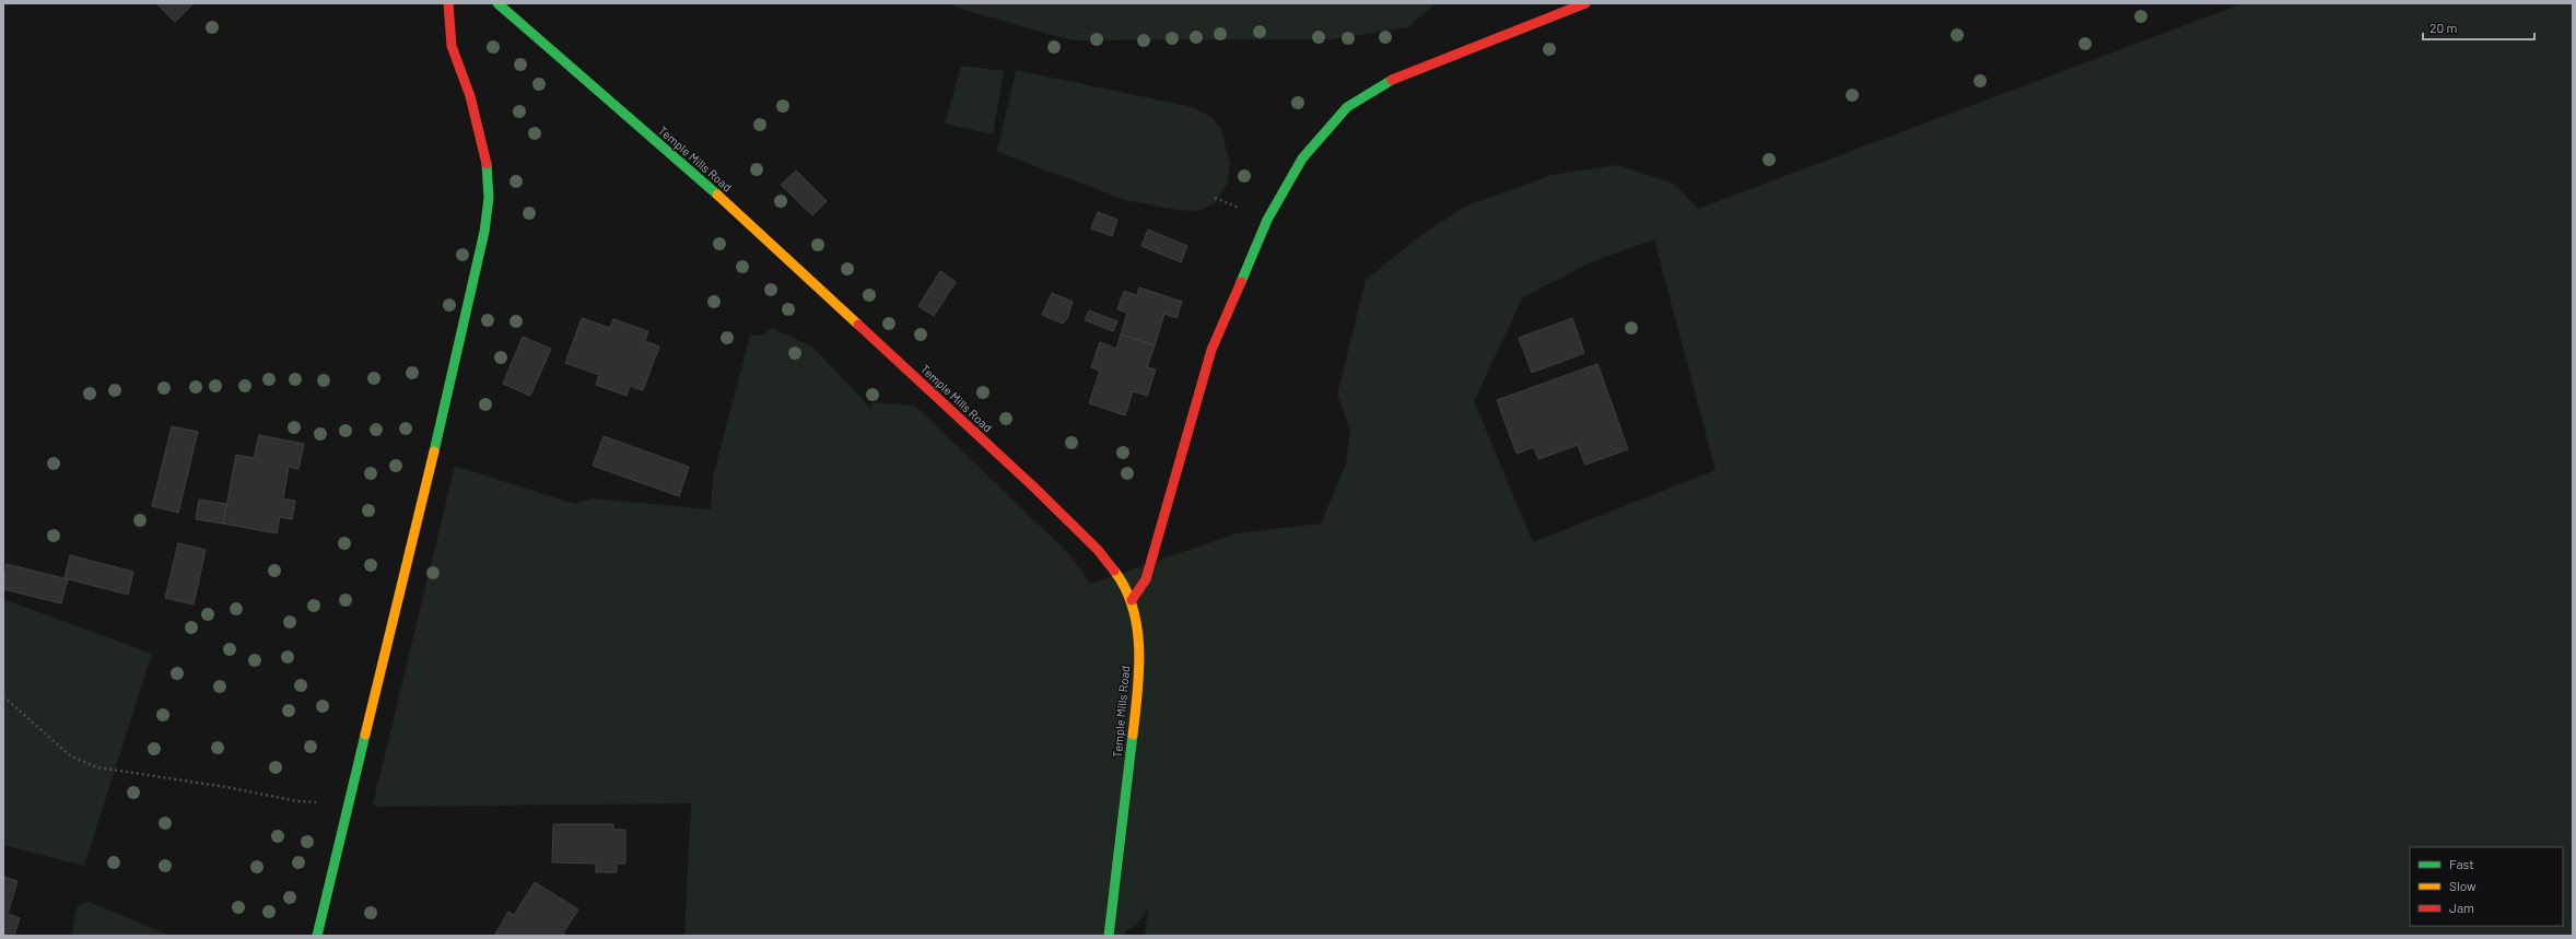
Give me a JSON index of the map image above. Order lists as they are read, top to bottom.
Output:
{
  "streets": {
    "street": ["Temple Mills Road"]
  },
  "legend": ["Fast", "Slow", "Jam"],
  "scale_bar": "20 m"
}
